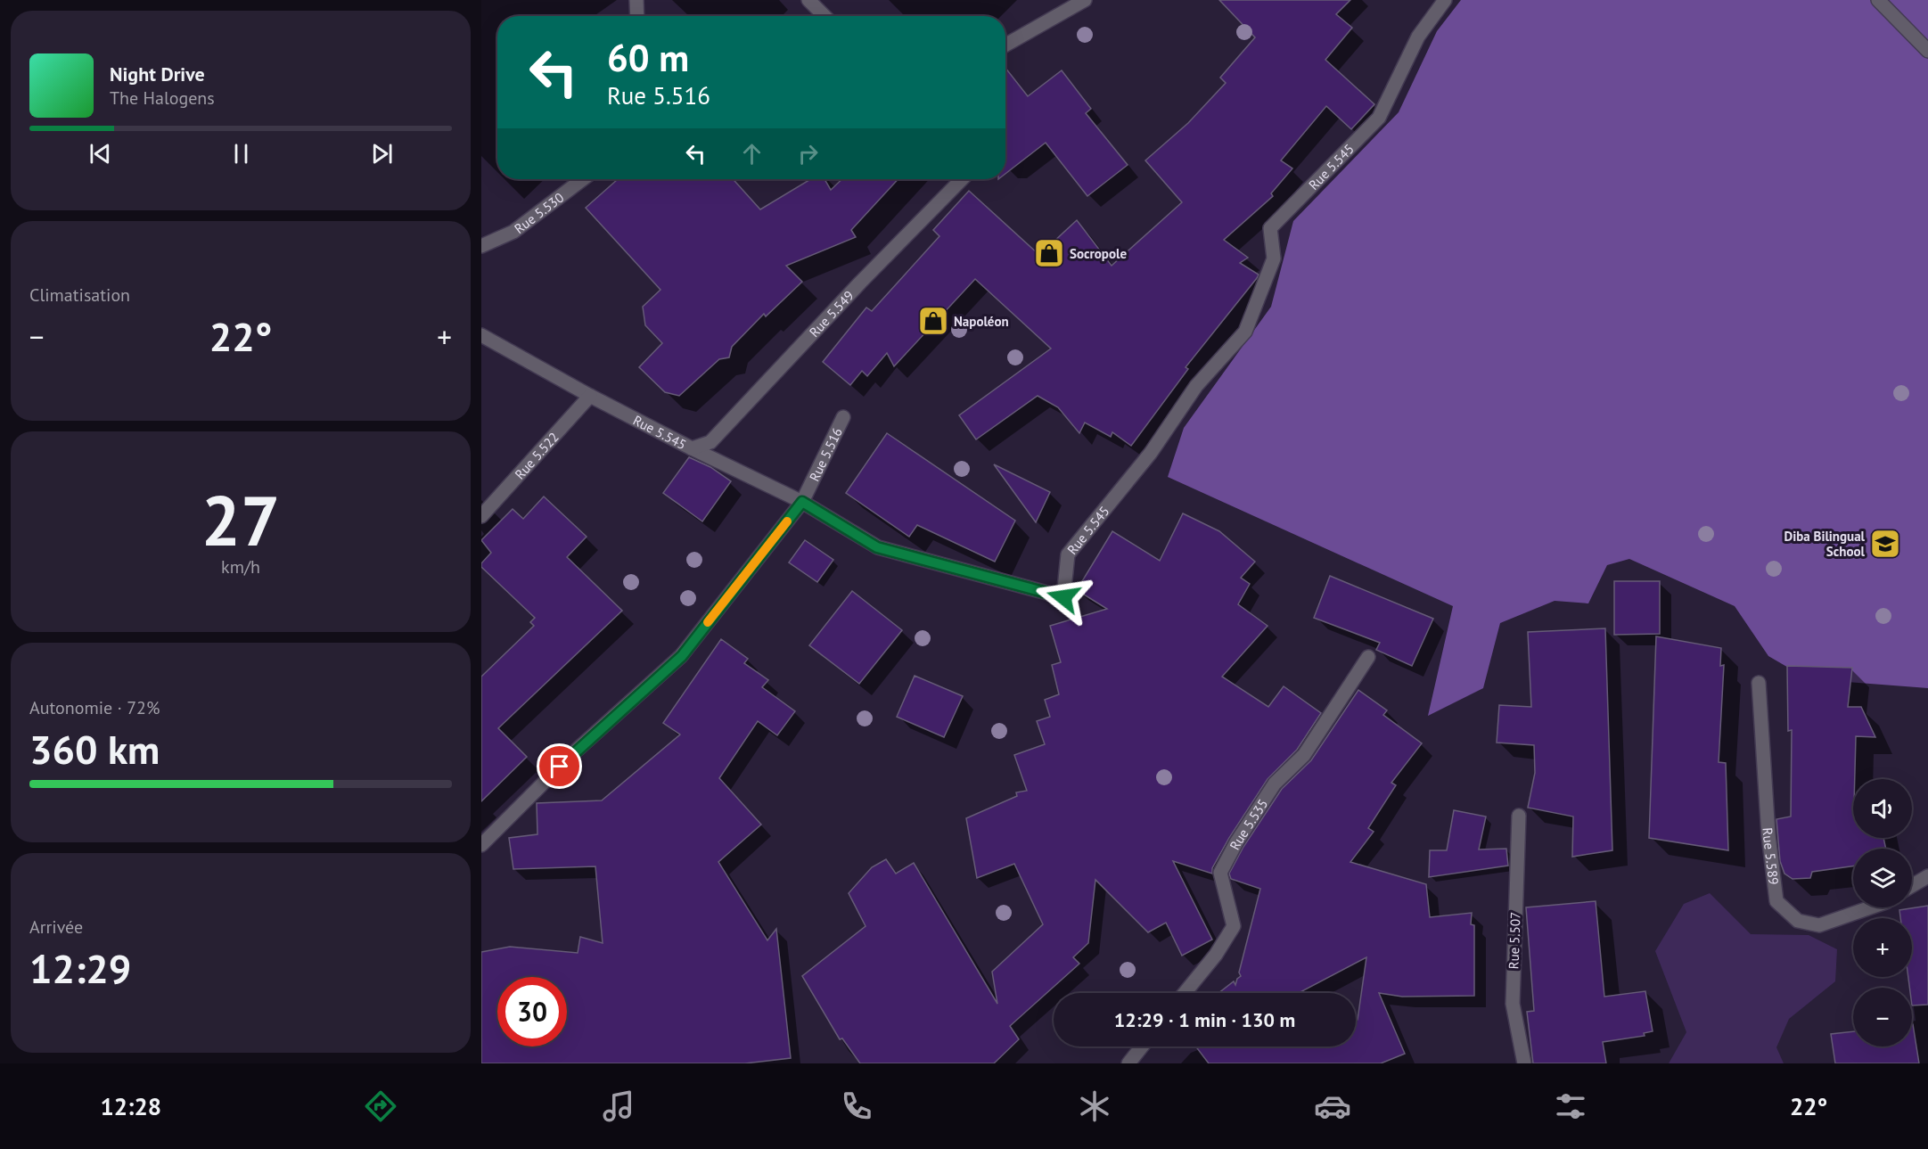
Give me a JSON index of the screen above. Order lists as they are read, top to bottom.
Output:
{
  "streets": {
    "street": [
      "Rue 5.545",
      "Rue 5.530",
      "Rue 5.549",
      "Rue 5.516",
      "Rue 5.522",
      "Rue 5.535",
      "Rue 5.589",
      "Rue 5.507"
    ]
  },
  "crossings": [
    ["Rue 5.545", "Rue 5.549"],
    ["Rue 5.545", "Rue 5.516"],
    ["Rue 5.545", "Rue 5.522"]
  ],
  "places": {
    "shop": ["Socropole", "Napoléon"],
    "school or university": ["Diba Bilingual School"]
  },
  "page": {
    "turn": ["60 m", "Rue 5.516"],
    "song": ["Night Drive", "The Halogens"],
    "tile": [
      "Climatisation",
      ["27", "km/h"],
      ["Autonomie · 72%", "360 km"],
      ["Arrivée", "12:29"]
    ],
    "heat": ["−", "22°", "+"],
    "map_buttons": ["+", "−"],
    "limit": "30",
    "trip": "12:29 · 1 min · 130 m",
    "tabs": ["12:28", "22°"]
  }
}
